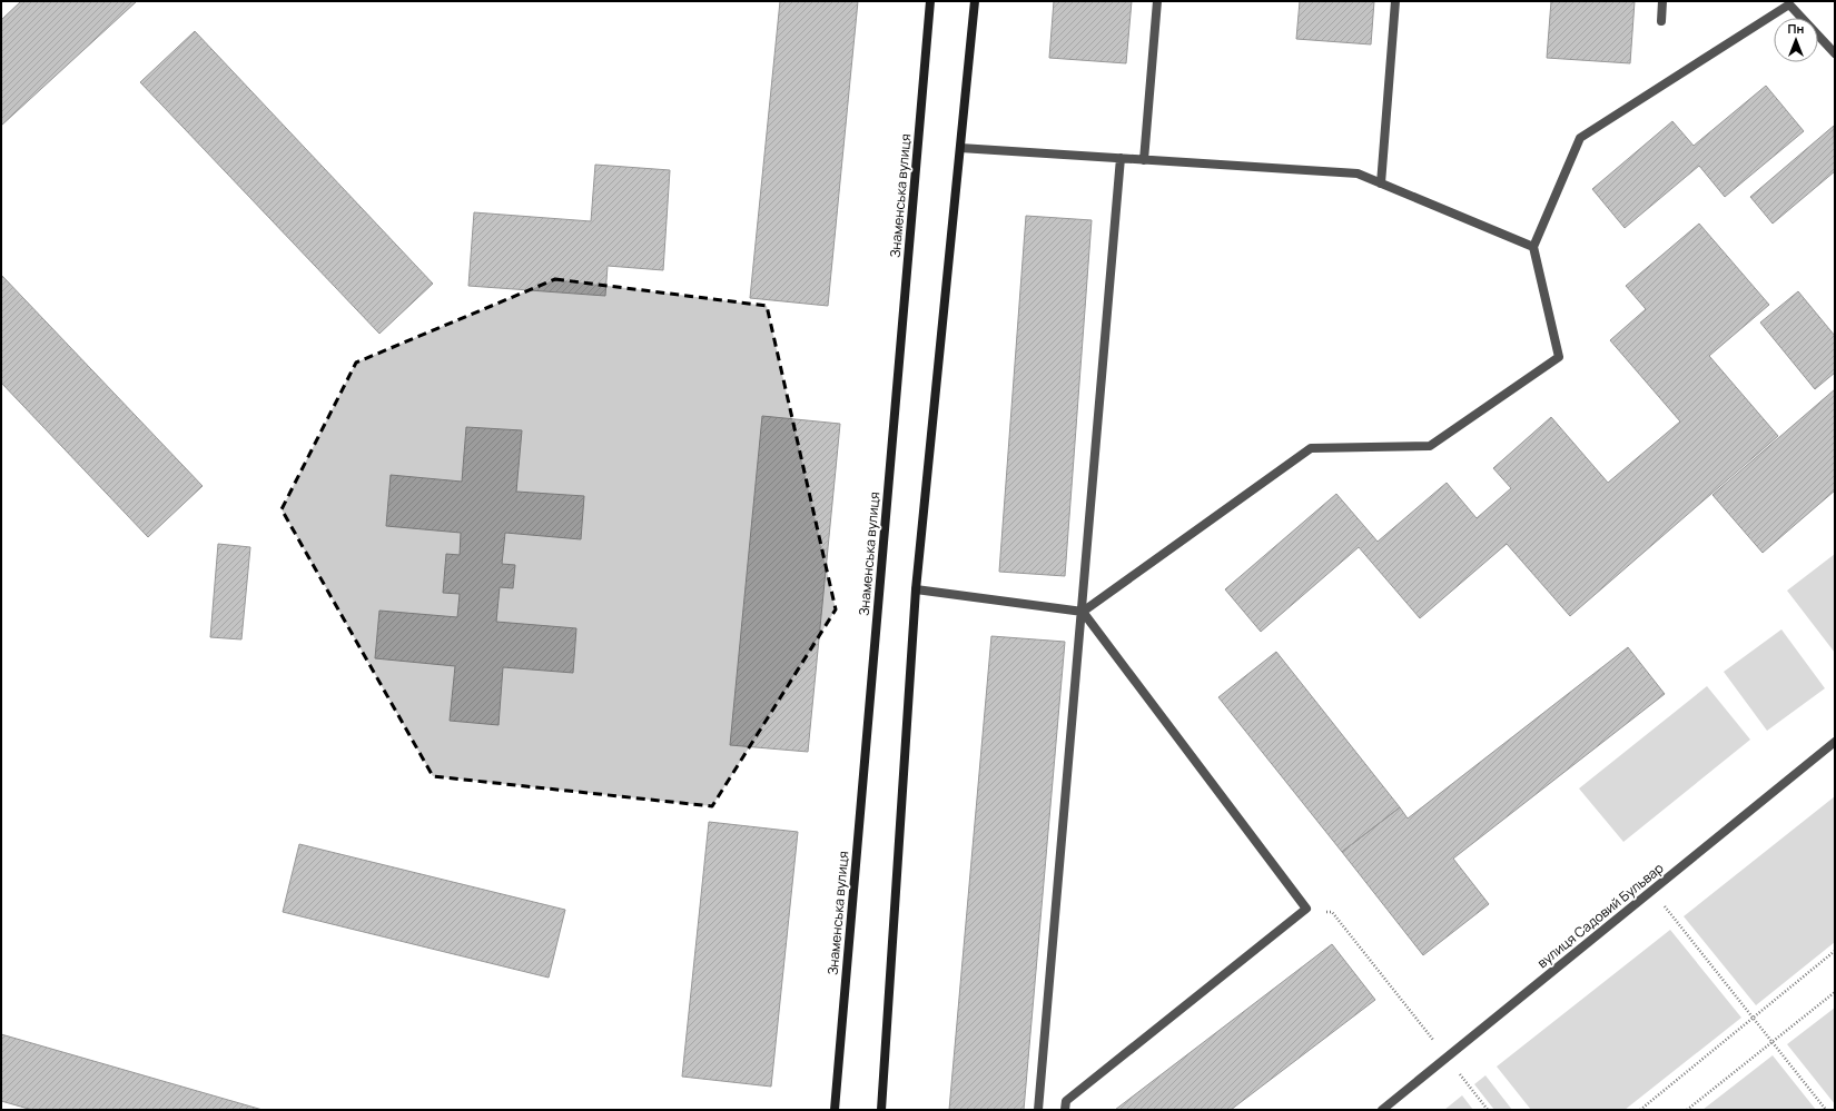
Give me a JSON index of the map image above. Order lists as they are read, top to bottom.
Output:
{
  "streets": {
    "main road": ["Знаменська вулиця"],
    "street": ["вулиця Садовий Бульвар"]
  },
  "north": "top"
}
